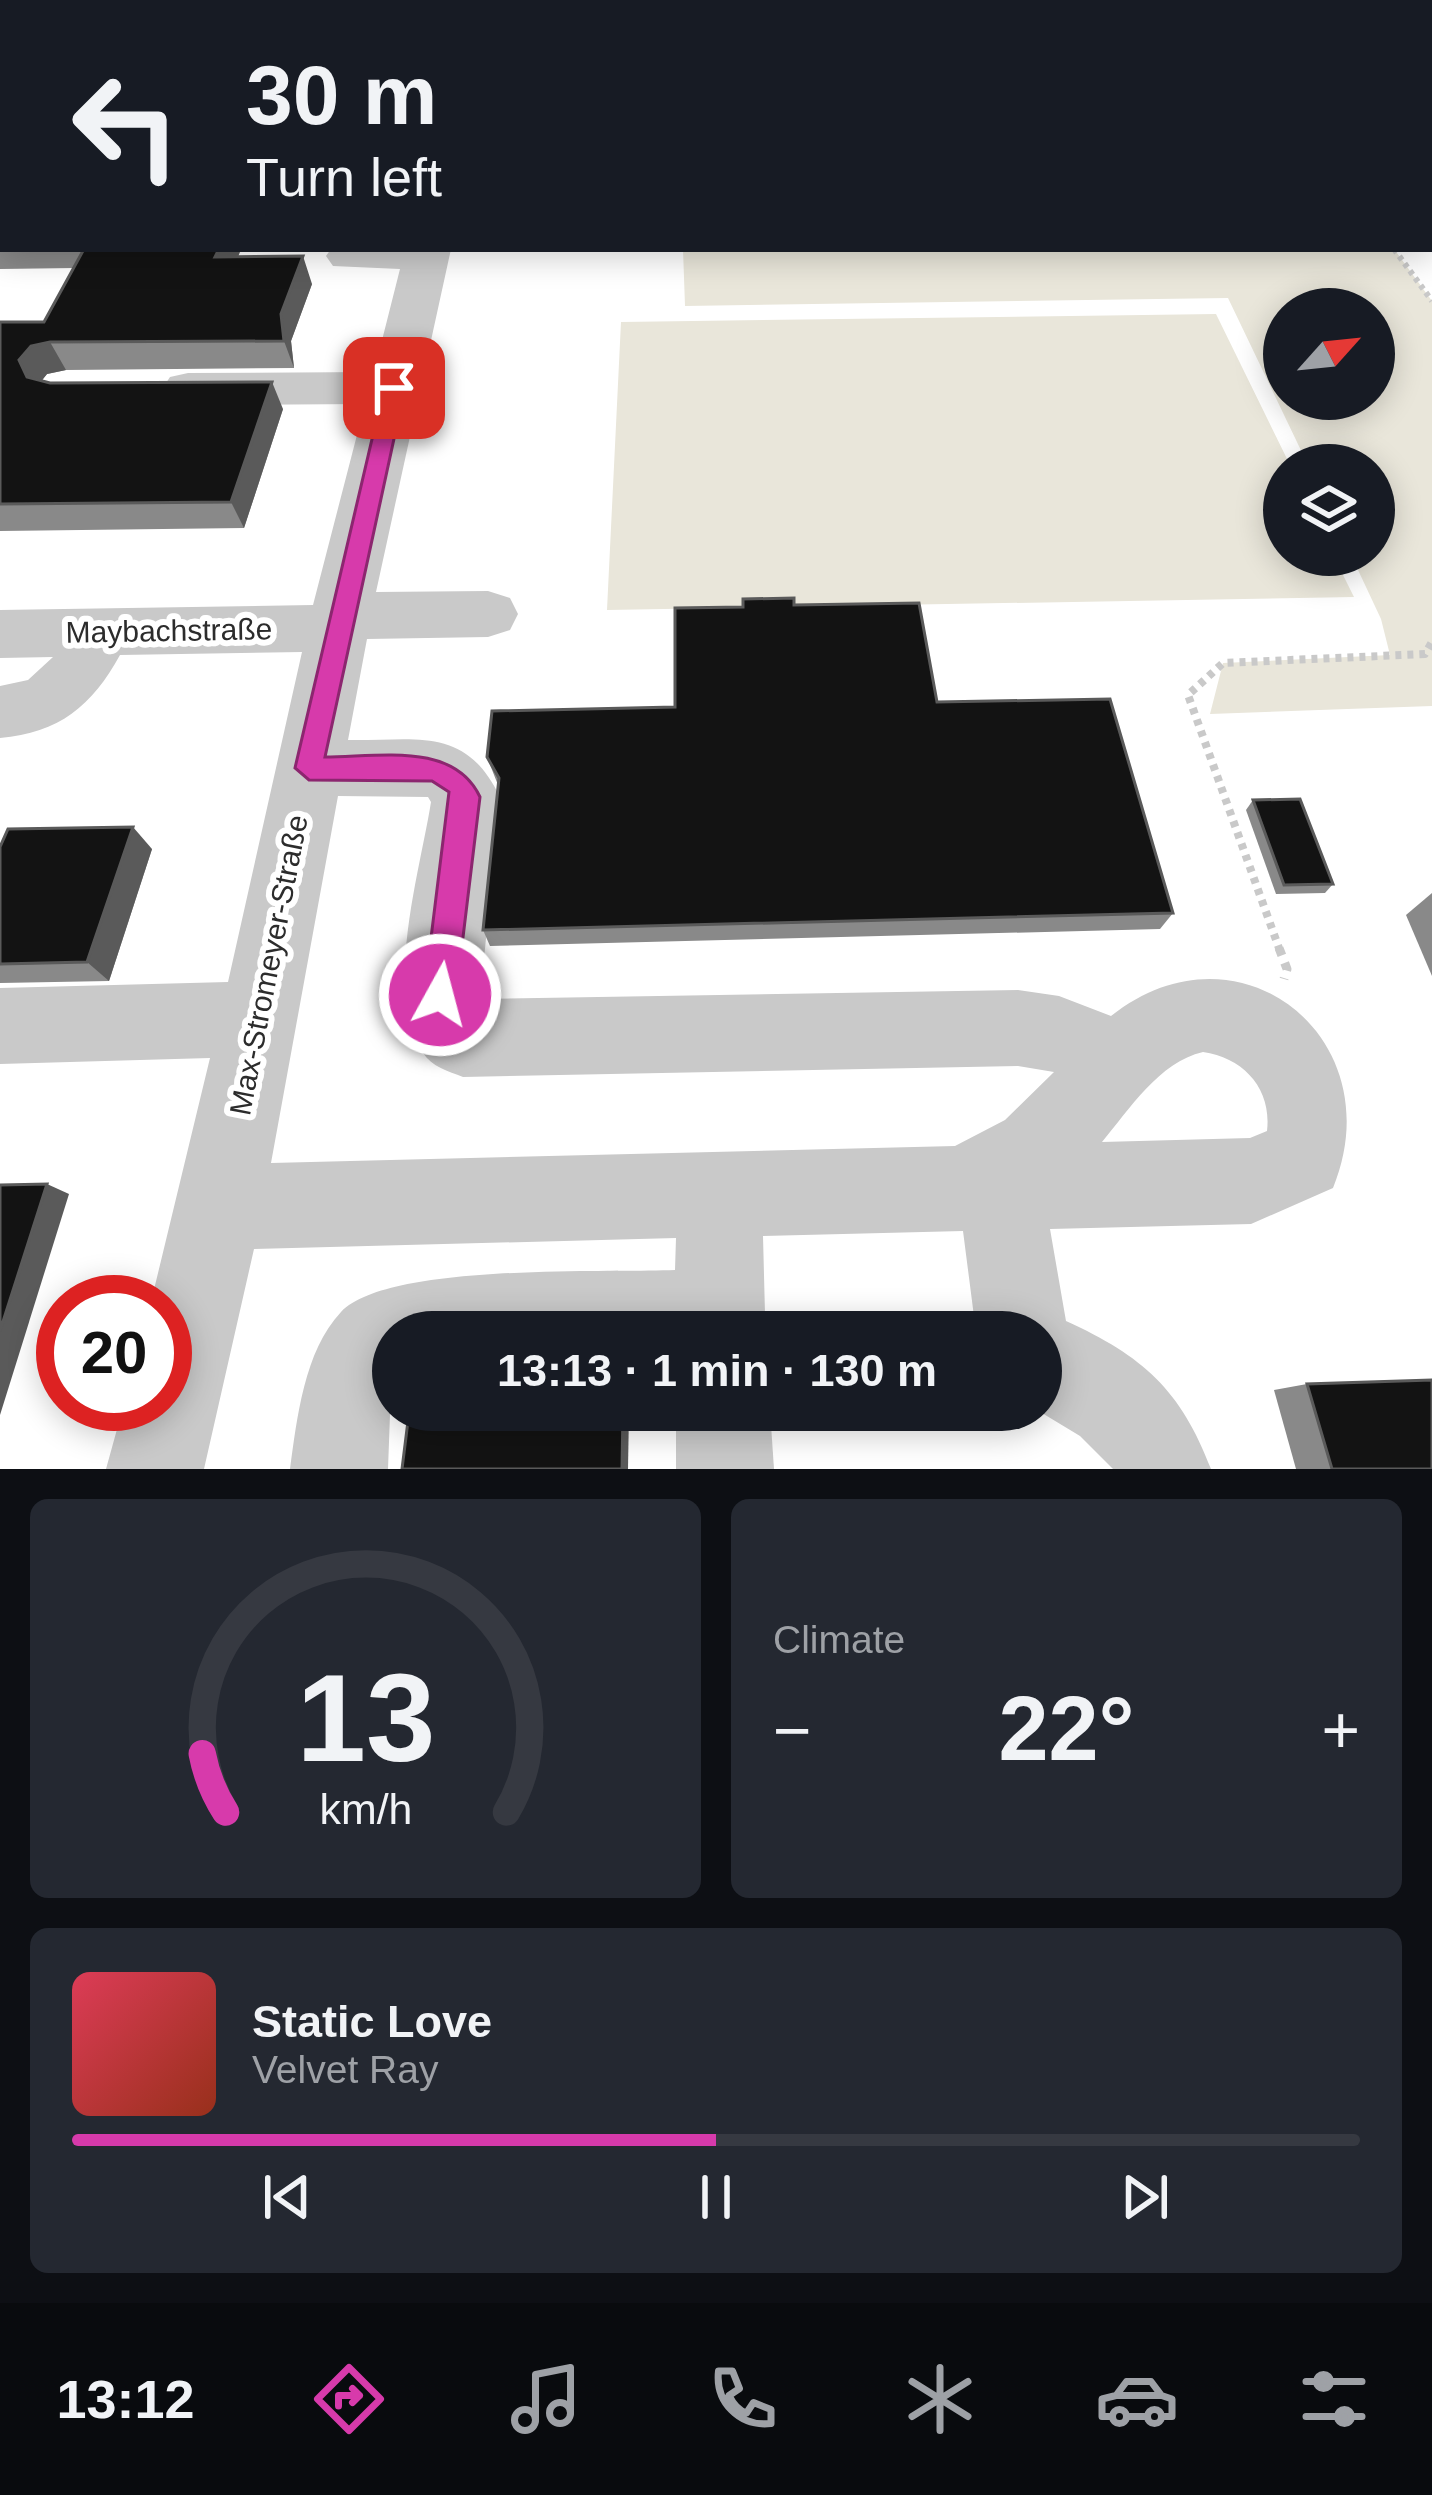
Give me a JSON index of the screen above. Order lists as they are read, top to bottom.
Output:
{
  "streets": {
    "street": ["Maybachstraße", "Max-Stromeyer-Straße"]
  },
  "crossings": [
    ["Maybachstraße", "Max-Stromeyer-Straße"]
  ],
  "north": "top right",
  "page": {
    "turn": ["30 m", "Turn left"],
    "limit": "20",
    "trip": "13:13 · 1 min · 130 m",
    "tile": "Climate",
    "heat": ["−", "22°", "+"],
    "song": ["Static Love", "Velvet Ray"],
    "tabs": "13:12",
    "gauge": ["13", "km/h"]
  }
}
